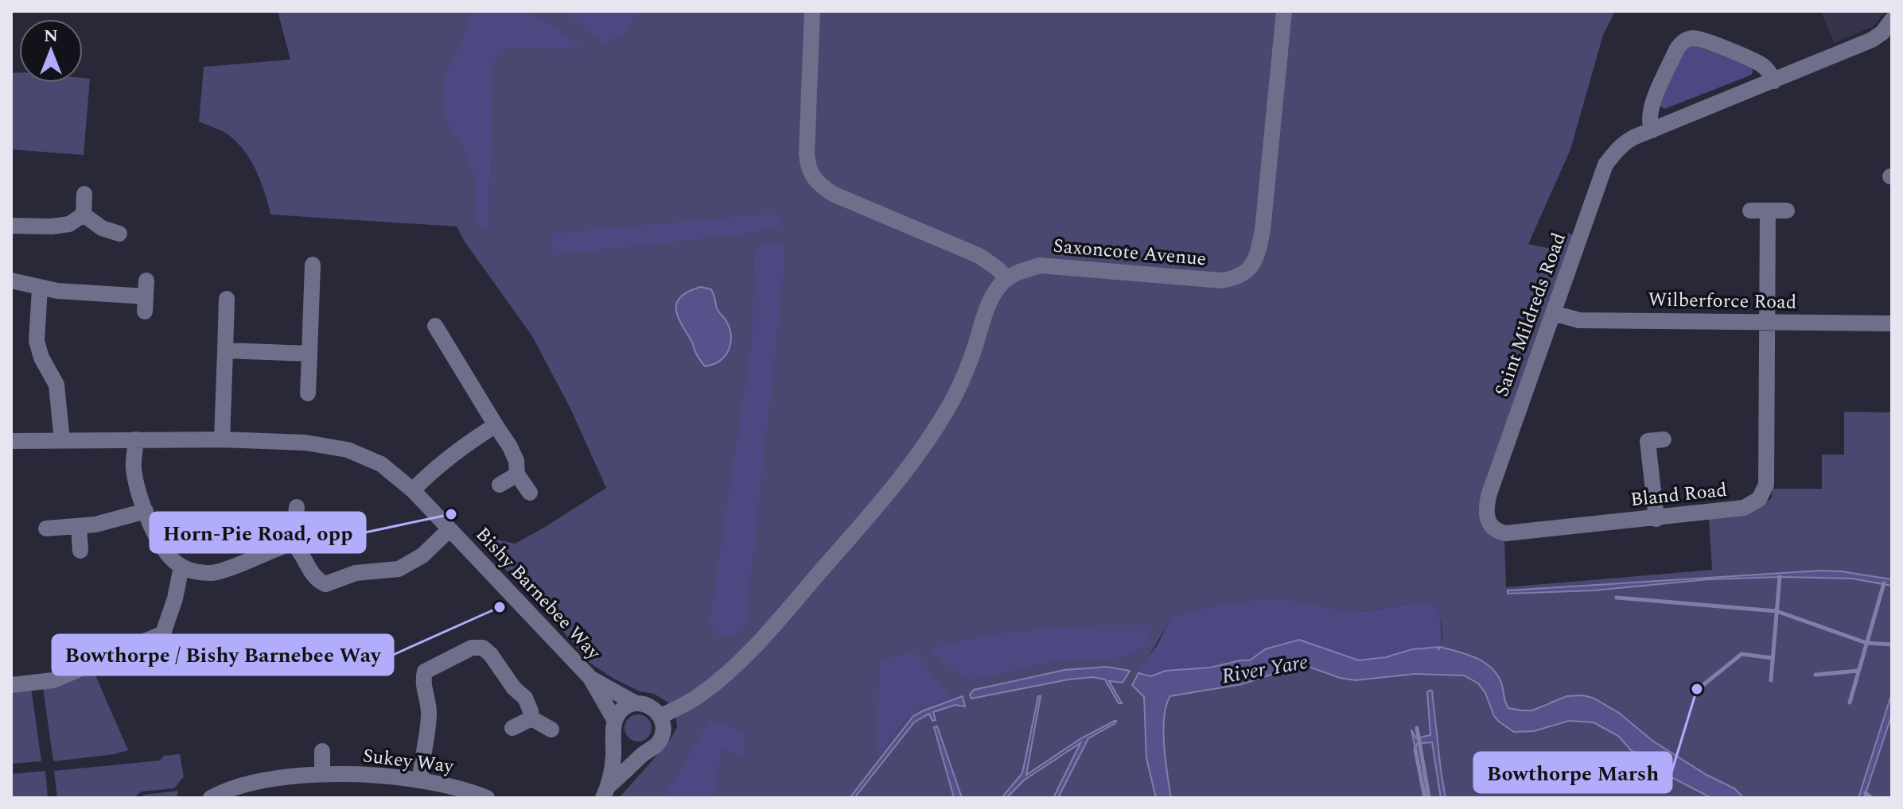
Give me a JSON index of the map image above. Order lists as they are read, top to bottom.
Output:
{
  "streets": {
    "street": [
      "Saxoncote Avenue",
      "Wilberforce Road",
      "Saint Mildreds Road",
      "Bland Road",
      "Bishy Barnebee Way",
      "Sukey Way"
    ]
  },
  "crossings": [
    ["Wilberforce Road", "Saint Mildreds Road"],
    ["Wilberforce Road", "Bland Road"],
    ["Saint Mildreds Road", "Bland Road"]
  ],
  "water": ["River Yare"],
  "places": ["Horn-Pie Road, opp", "Bowthorpe / Bishy Barnebee Way", "Bowthorpe Marsh"],
  "north": "top"
}
